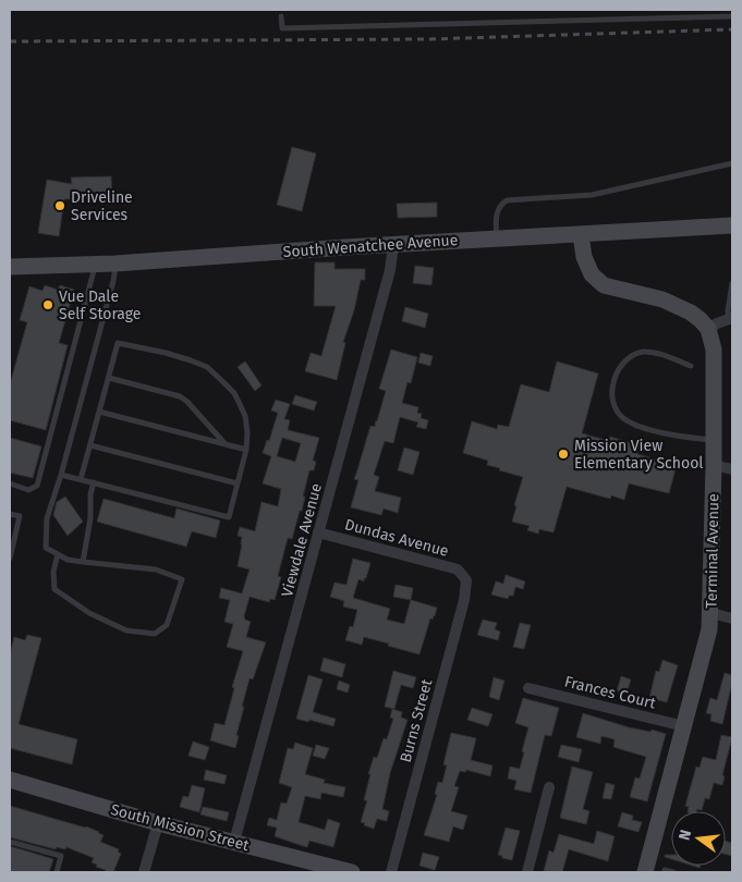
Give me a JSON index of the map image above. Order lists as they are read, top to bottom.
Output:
{
  "streets": {
    "main road": ["South Wenatchee Avenue", "Terminal Avenue", "South Mission Street"],
    "street": [
      "Dundas Avenue",
      "Viewdale Avenue",
      "Frances Court",
      "Burns Street"
    ]
  },
  "crossings": [
    ["South Wenatchee Avenue", "Viewdale Avenue"],
    ["Dundas Avenue", "Viewdale Avenue"],
    ["Dundas Avenue", "Burns Street"],
    ["Viewdale Avenue", "South Mission Street"],
    ["Terminal Avenue", "Frances Court"]
  ],
  "places": ["Driveline Services", "Vue Dale Self Storage", "Mission View Elementary School"],
  "north": "left"
}
